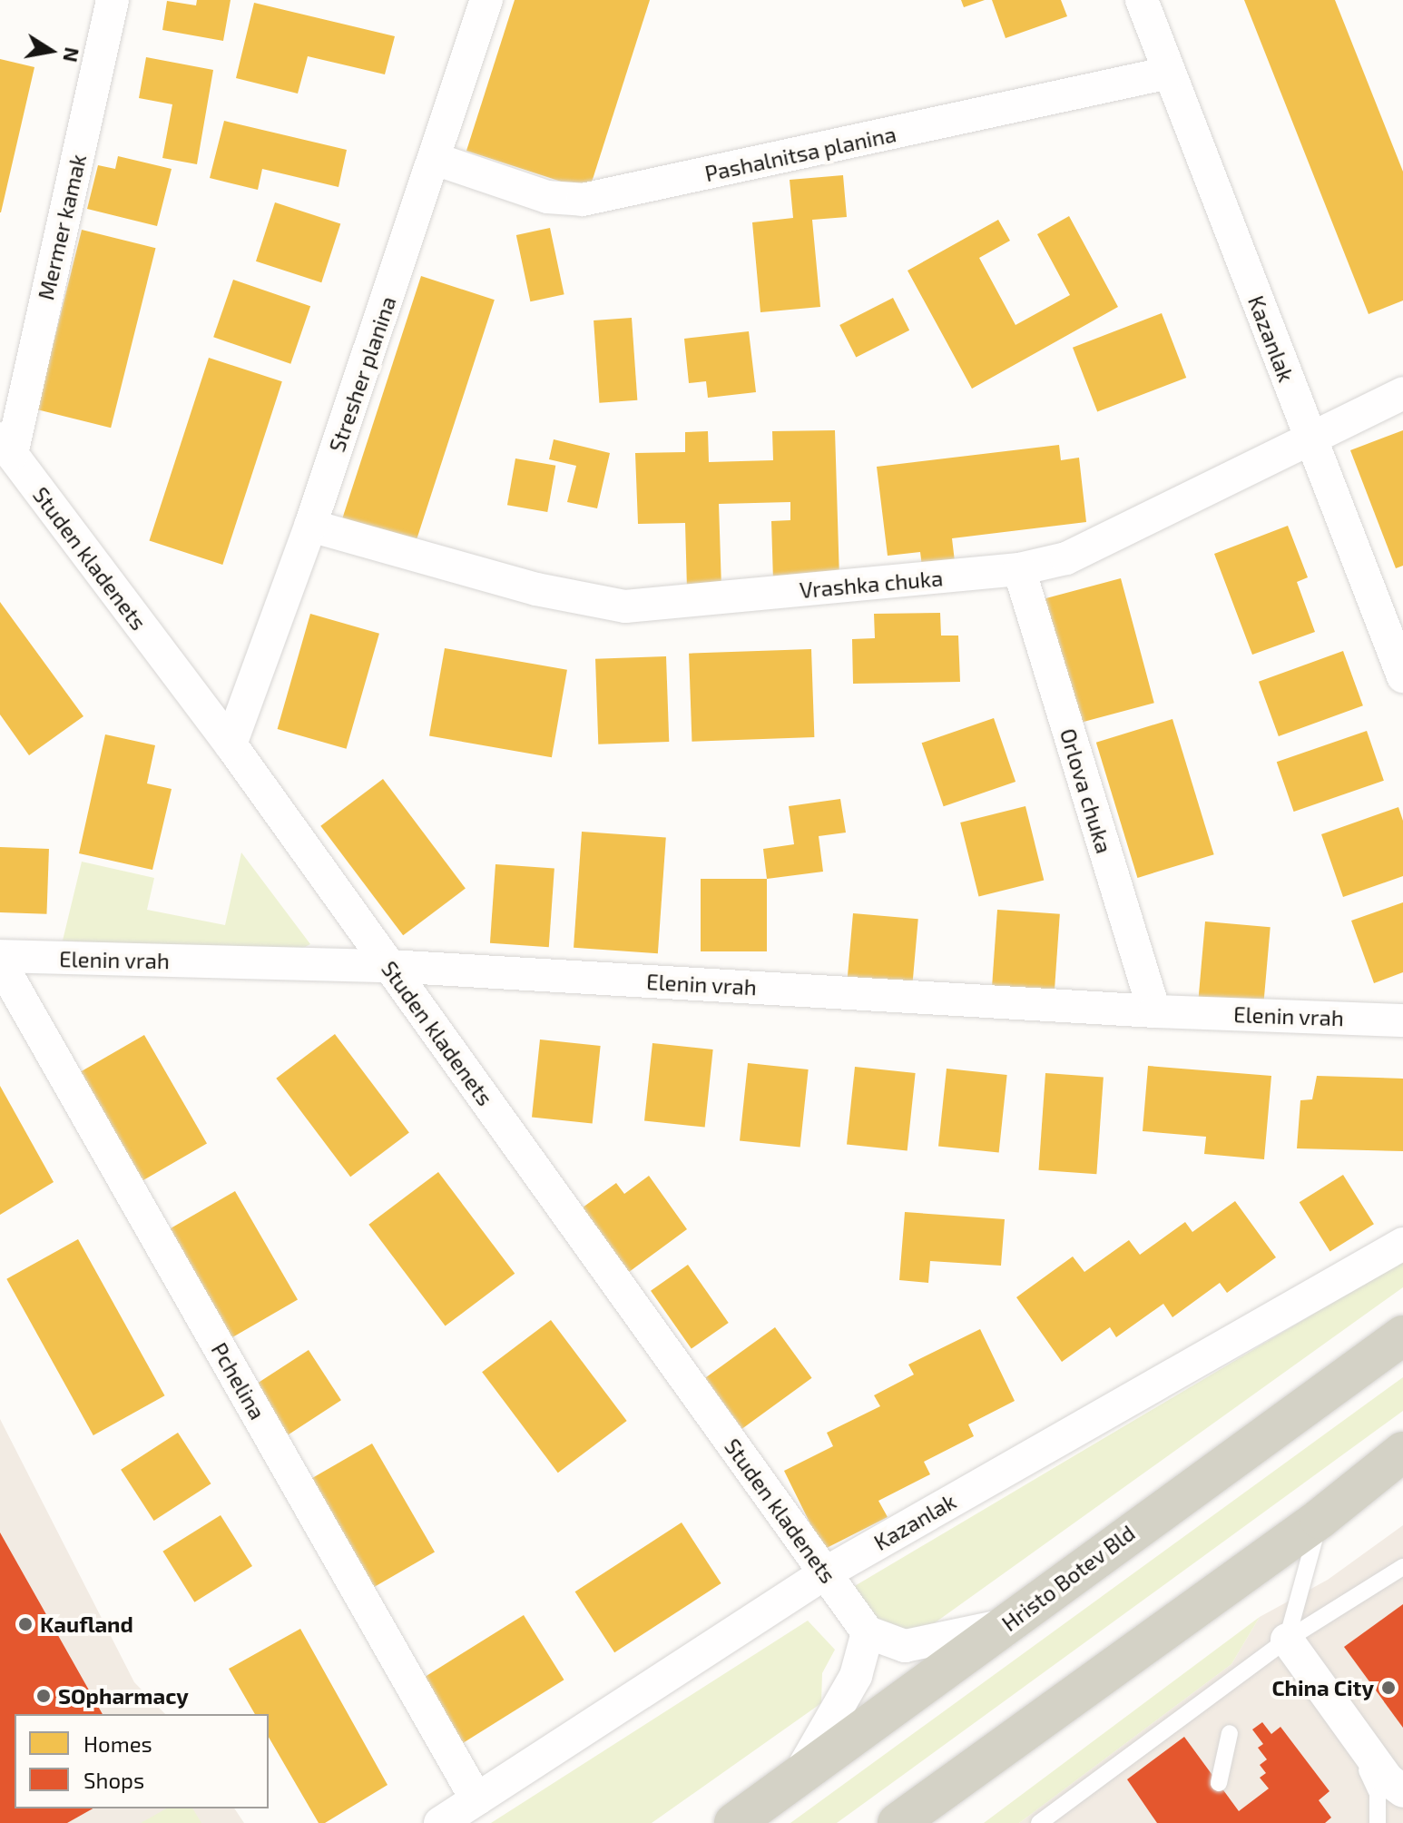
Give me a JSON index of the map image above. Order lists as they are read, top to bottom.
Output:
{
  "streets": {
    "highway": ["Hristo Botev Bld"],
    "street": [
      "Pashalnitsa planina",
      "Mermer kamak",
      "Kazanlak",
      "Stresher planina",
      "Studen kladenets",
      "Vrashka chuka",
      "Orlova chuka",
      "Elenin vrah",
      "Pchelina"
    ]
  },
  "crossings": [
    ["Pashalnitsa planina", "Kazanlak"],
    ["Pashalnitsa planina", "Stresher planina"],
    ["Mermer kamak", "Studen kladenets"],
    ["Kazanlak", "Studen kladenets"],
    ["Kazanlak", "Vrashka chuka"],
    ["Kazanlak", "Pchelina"],
    ["Stresher planina", "Studen kladenets"],
    ["Stresher planina", "Vrashka chuka"],
    ["Studen kladenets", "Elenin vrah"],
    ["Vrashka chuka", "Orlova chuka"],
    ["Orlova chuka", "Elenin vrah"]
  ],
  "places": ["Kaufland", "China City", "SOpharmacy"],
  "legend": ["Homes", "Shops"],
  "north": "right"
}
